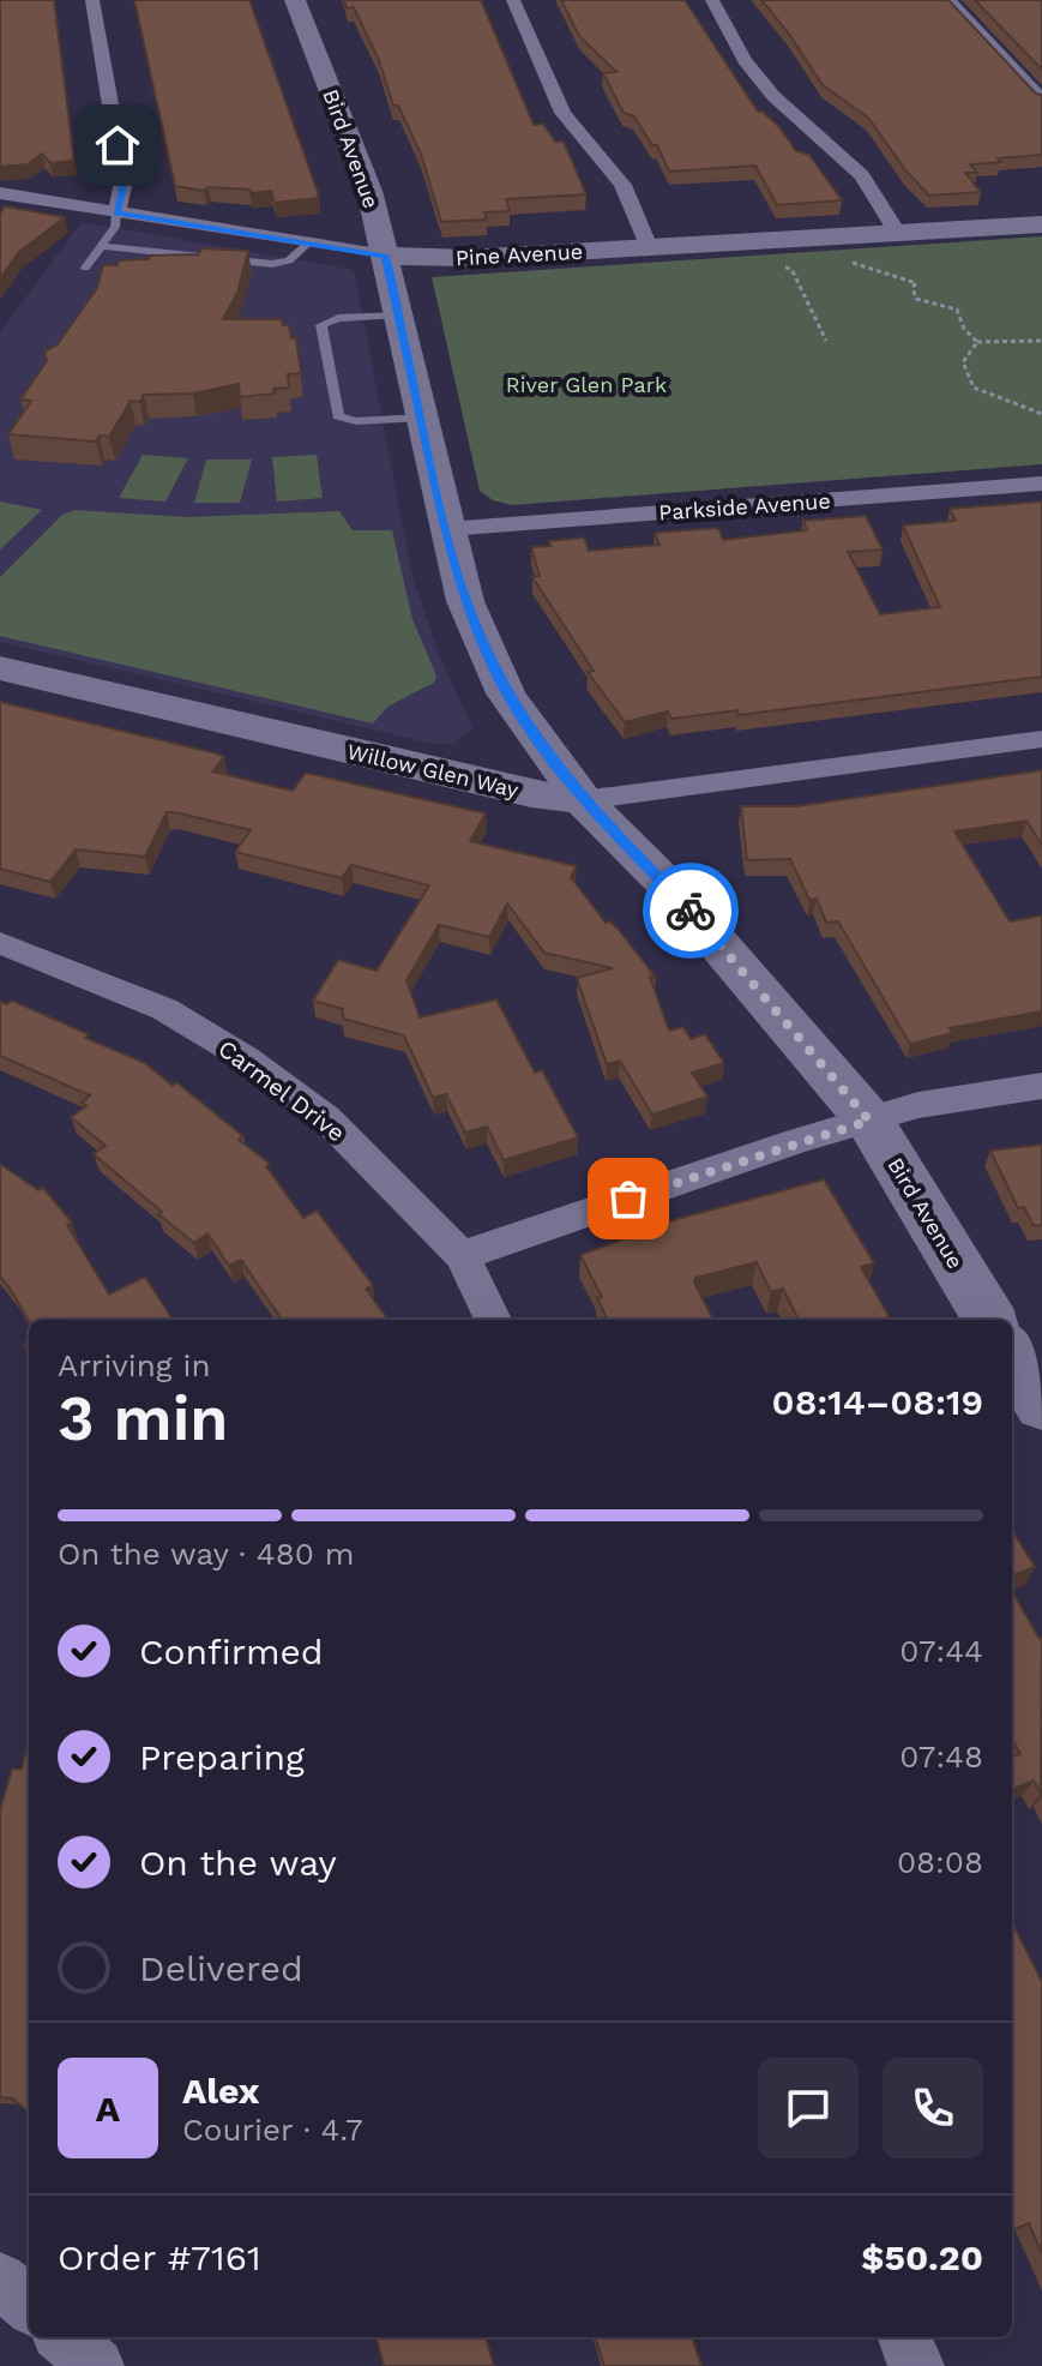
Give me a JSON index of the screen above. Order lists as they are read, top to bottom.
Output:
{
  "streets": {
    "street": [
      "Bird Avenue",
      "Pine Avenue",
      "Parkside Avenue",
      "Willow Glen Way",
      "Carmel Drive"
    ]
  },
  "crossings": [
    ["Bird Avenue", "Pine Avenue"],
    ["Bird Avenue", "Parkside Avenue"],
    ["Bird Avenue", "Willow Glen Way"]
  ],
  "parks": ["River Glen Park"],
  "page": {
    "heading": ["3 min", "Arriving in", "08:14–08:19"],
    "panel": [
      "Alex",
      "Courier · 4.7",
      "Order #7161",
      "$50.20"
    ],
    "bar": "On the way · 480 m",
    "list": [
      ["Confirmed", "07:44"],
      ["Preparing", "07:48"],
      ["On the way", "08:08"],
      "Delivered"
    ],
    "round": "A"
  }
}
